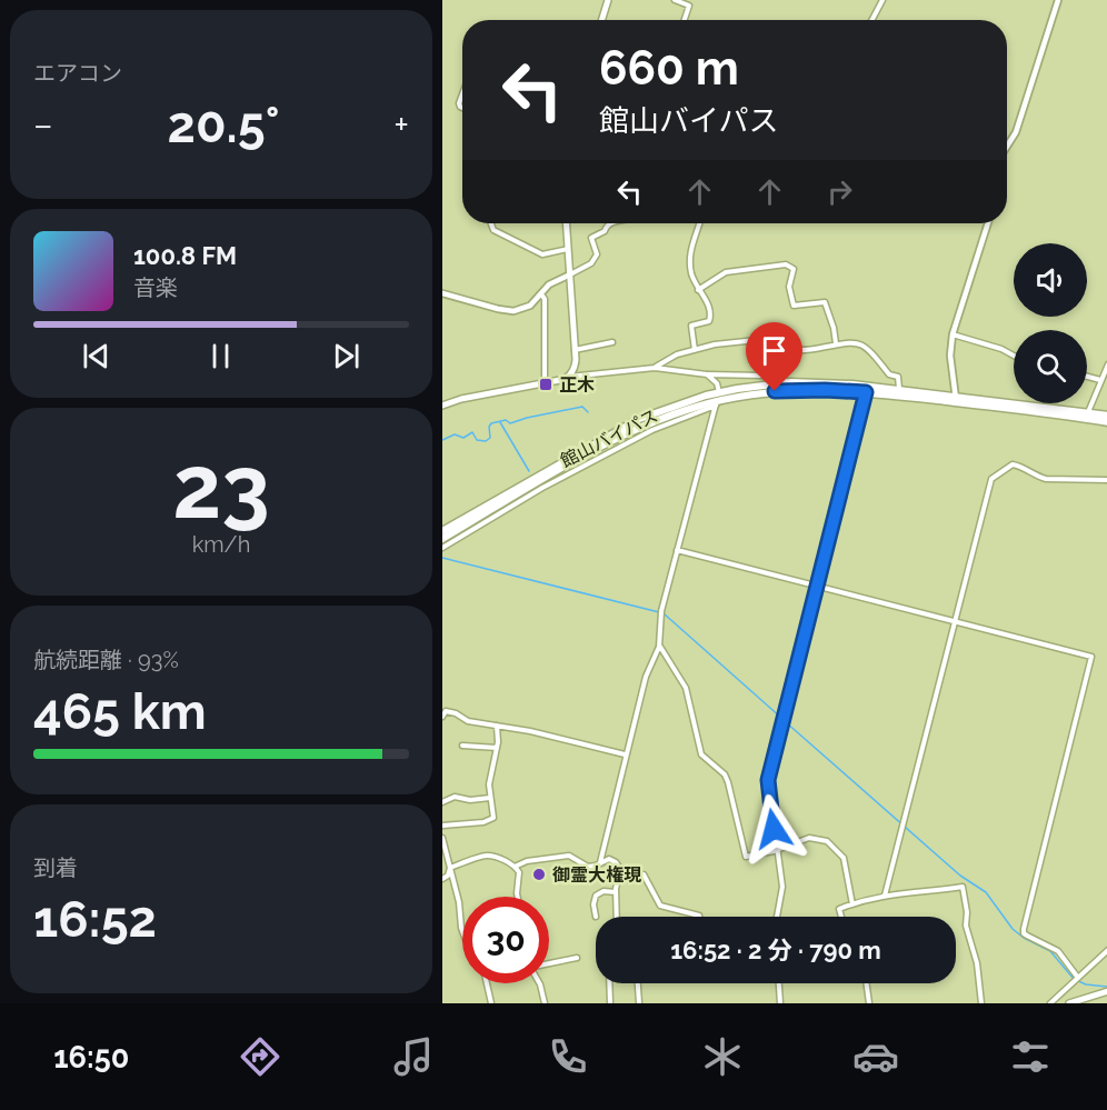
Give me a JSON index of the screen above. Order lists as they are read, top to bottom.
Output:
{
  "streets": {
    "highway": ["館山バイパス"]
  },
  "places": {
    "transit": ["正木"],
    "other": ["御霊大権現"]
  },
  "page": {
    "tile": [
      "エアコン",
      ["23", "km/h"],
      ["航続距離 · 93%", "465 km"],
      ["到着", "16:52"]
    ],
    "turn": ["660 m", "館山バイパス"],
    "heat": ["−", "20.5°", "+"],
    "song": ["100.8 FM", "音楽"],
    "limit": "30",
    "trip": "16:52 · 2 分 · 790 m",
    "tabs": "16:50"
  }
}
